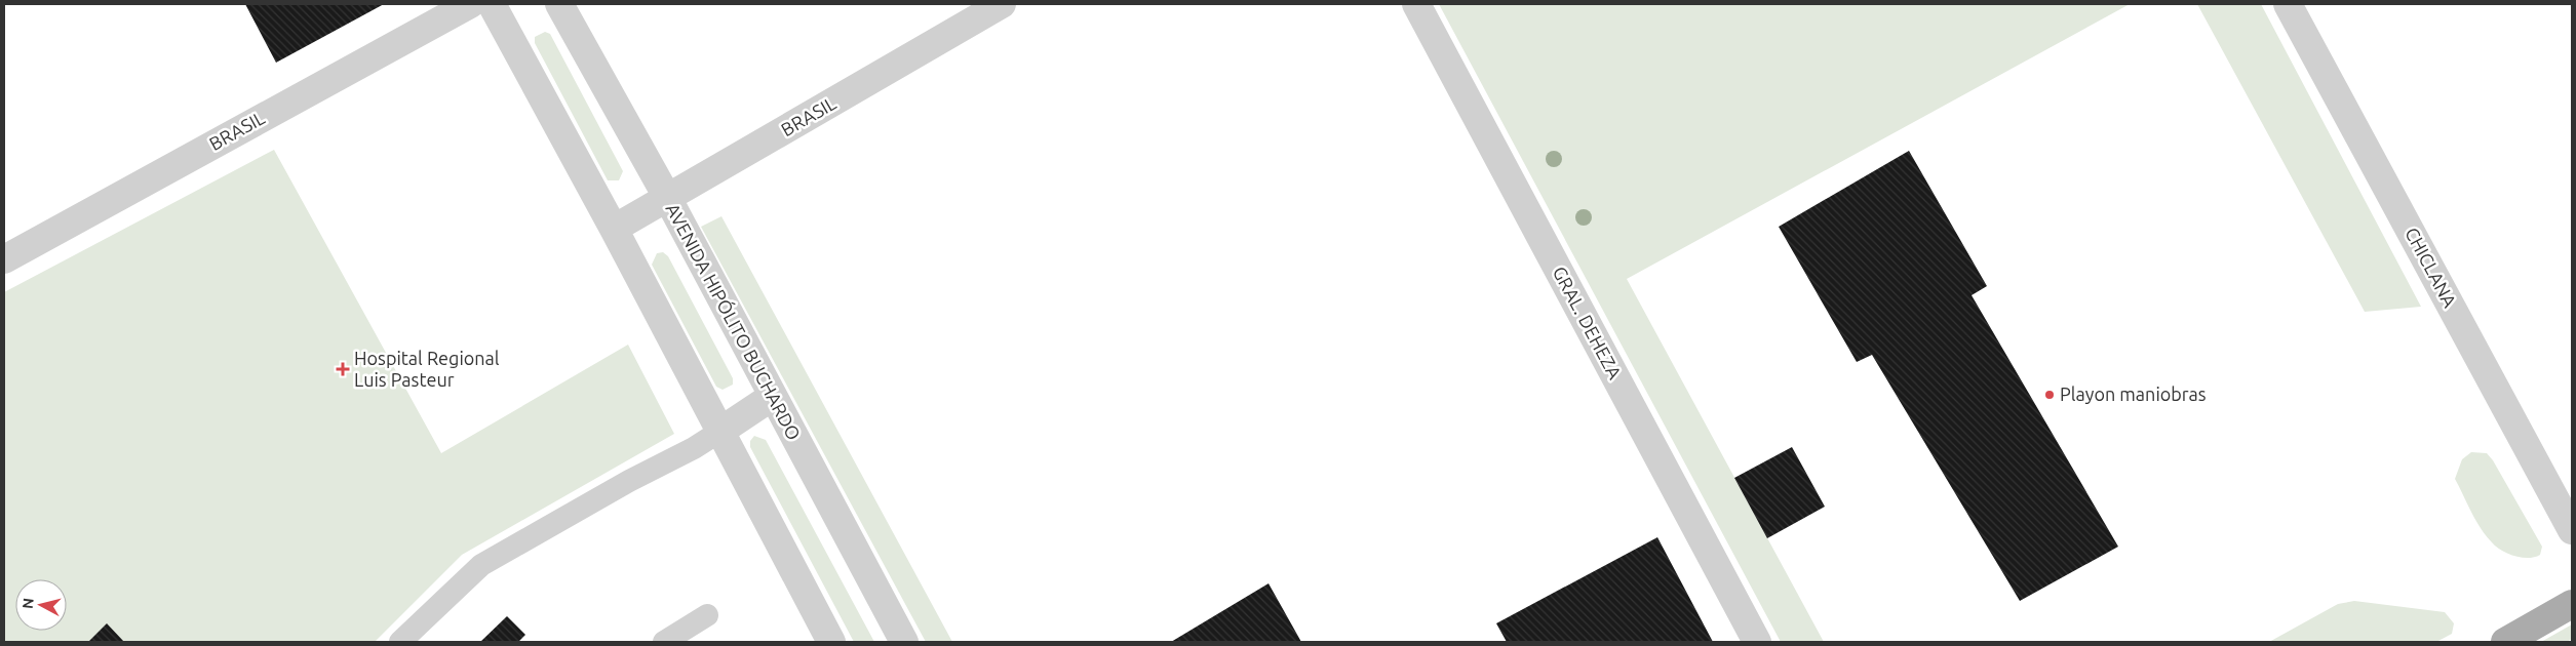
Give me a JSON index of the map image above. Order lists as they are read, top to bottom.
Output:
{
  "streets": {
    "street": [
      "BRASIL",
      "CHICLANA",
      "AVENIDA HIPÓLITO BUCHARDO",
      "GRAL. DEHEZA"
    ]
  },
  "crossings": [
    ["BRASIL", "AVENIDA HIPÓLITO BUCHARDO"]
  ],
  "places": {
    "health": ["Hospital Regional Luis Pasteur"],
    "other": ["Playon maniobras"]
  },
  "north": "left"
}
